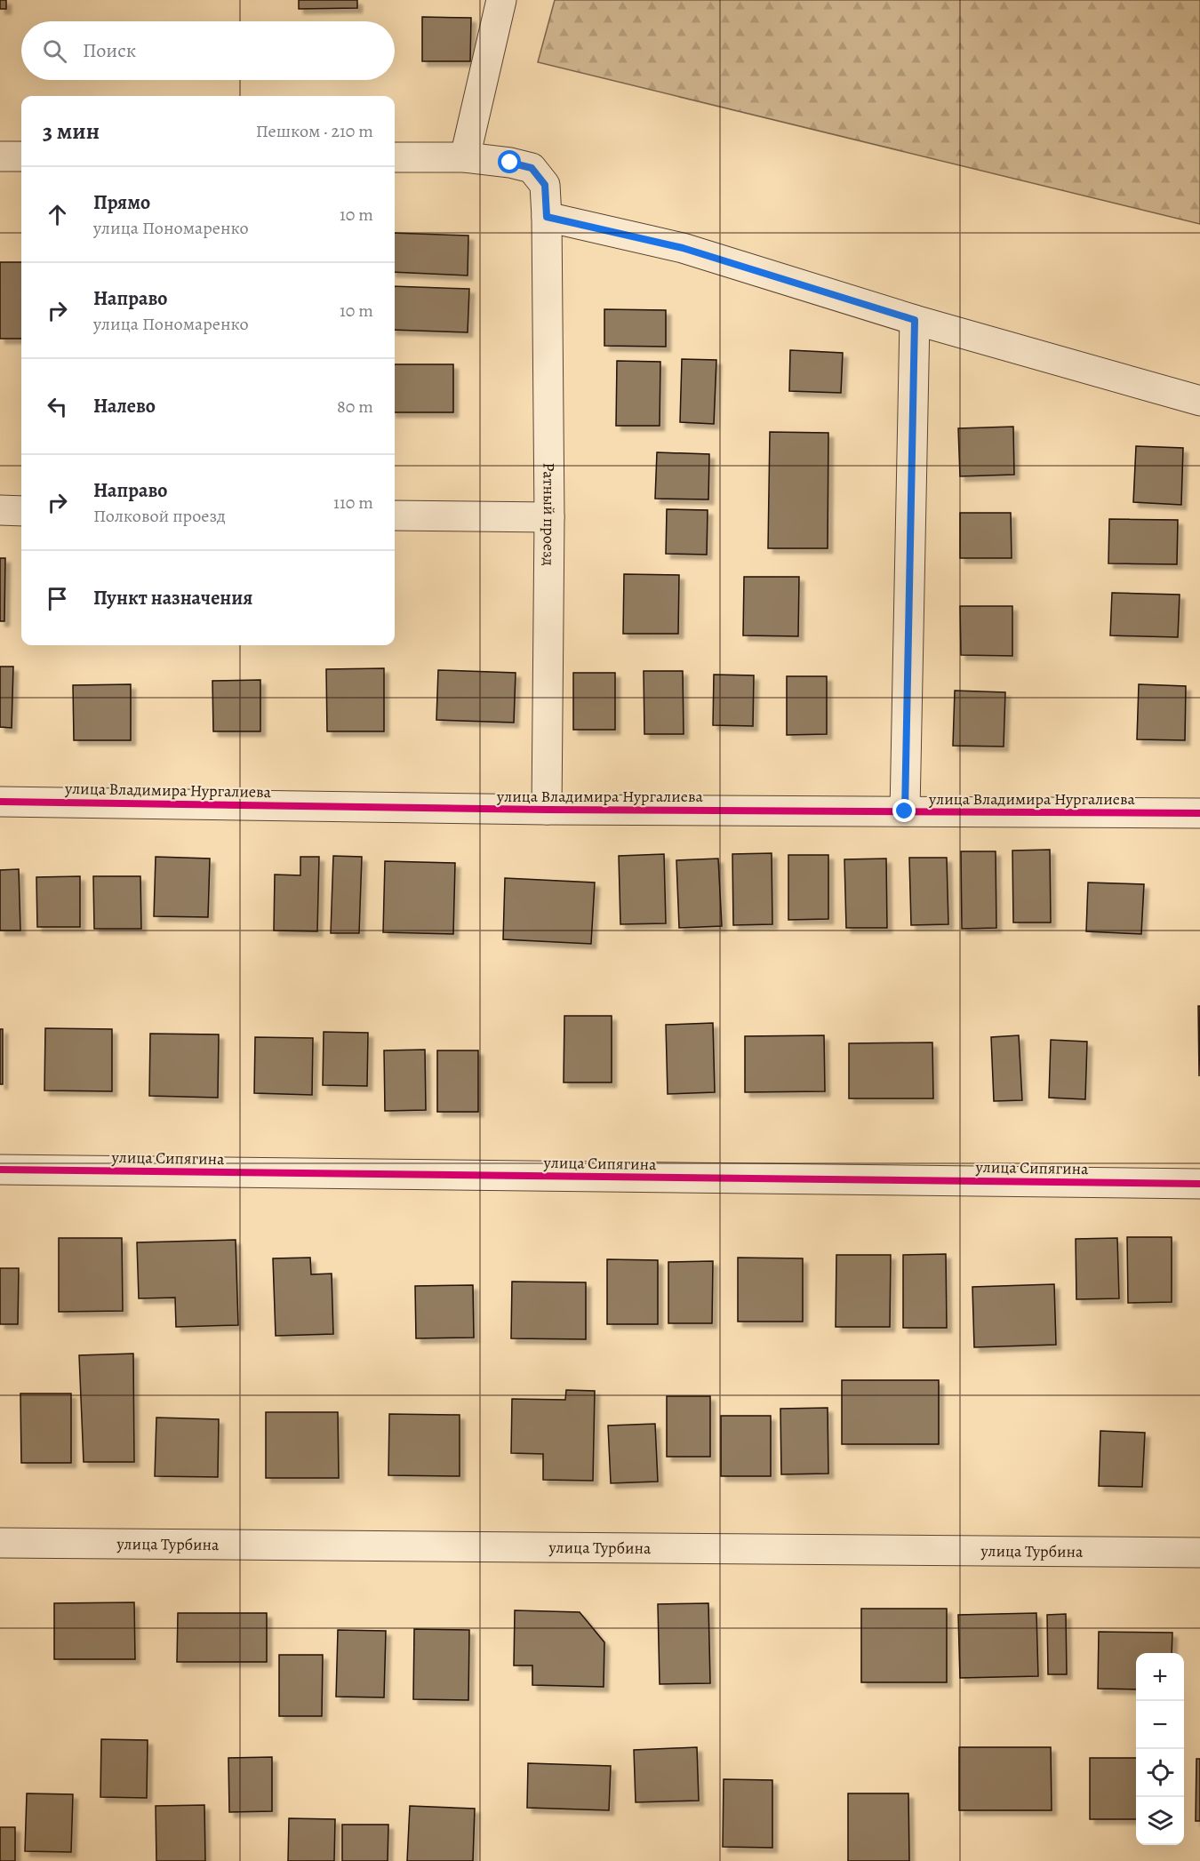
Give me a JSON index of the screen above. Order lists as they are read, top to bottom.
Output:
{
  "streets": {
    "street": [
      "Ратный проезд",
      "улица Владимира Нургалиева",
      "улица Сипягина",
      "улица Турбина"
    ]
  },
  "crossings": [
    ["Ратный проезд", "улица Владимира Нургалиева"]
  ],
  "page": {
    "search": "Поиск",
    "heading": ["3 мин", "Пешком · 210 m"],
    "list": [
      ["Прямо", "улица Пономаренко", "10 m"],
      ["Направо", "улица Пономаренко", "10 m"],
      ["Налево", "80 m"],
      ["Направо", "Полковой проезд", "110 m"],
      "Пункт назначения"
    ],
    "map_buttons": ["+", "−"]
  }
}
